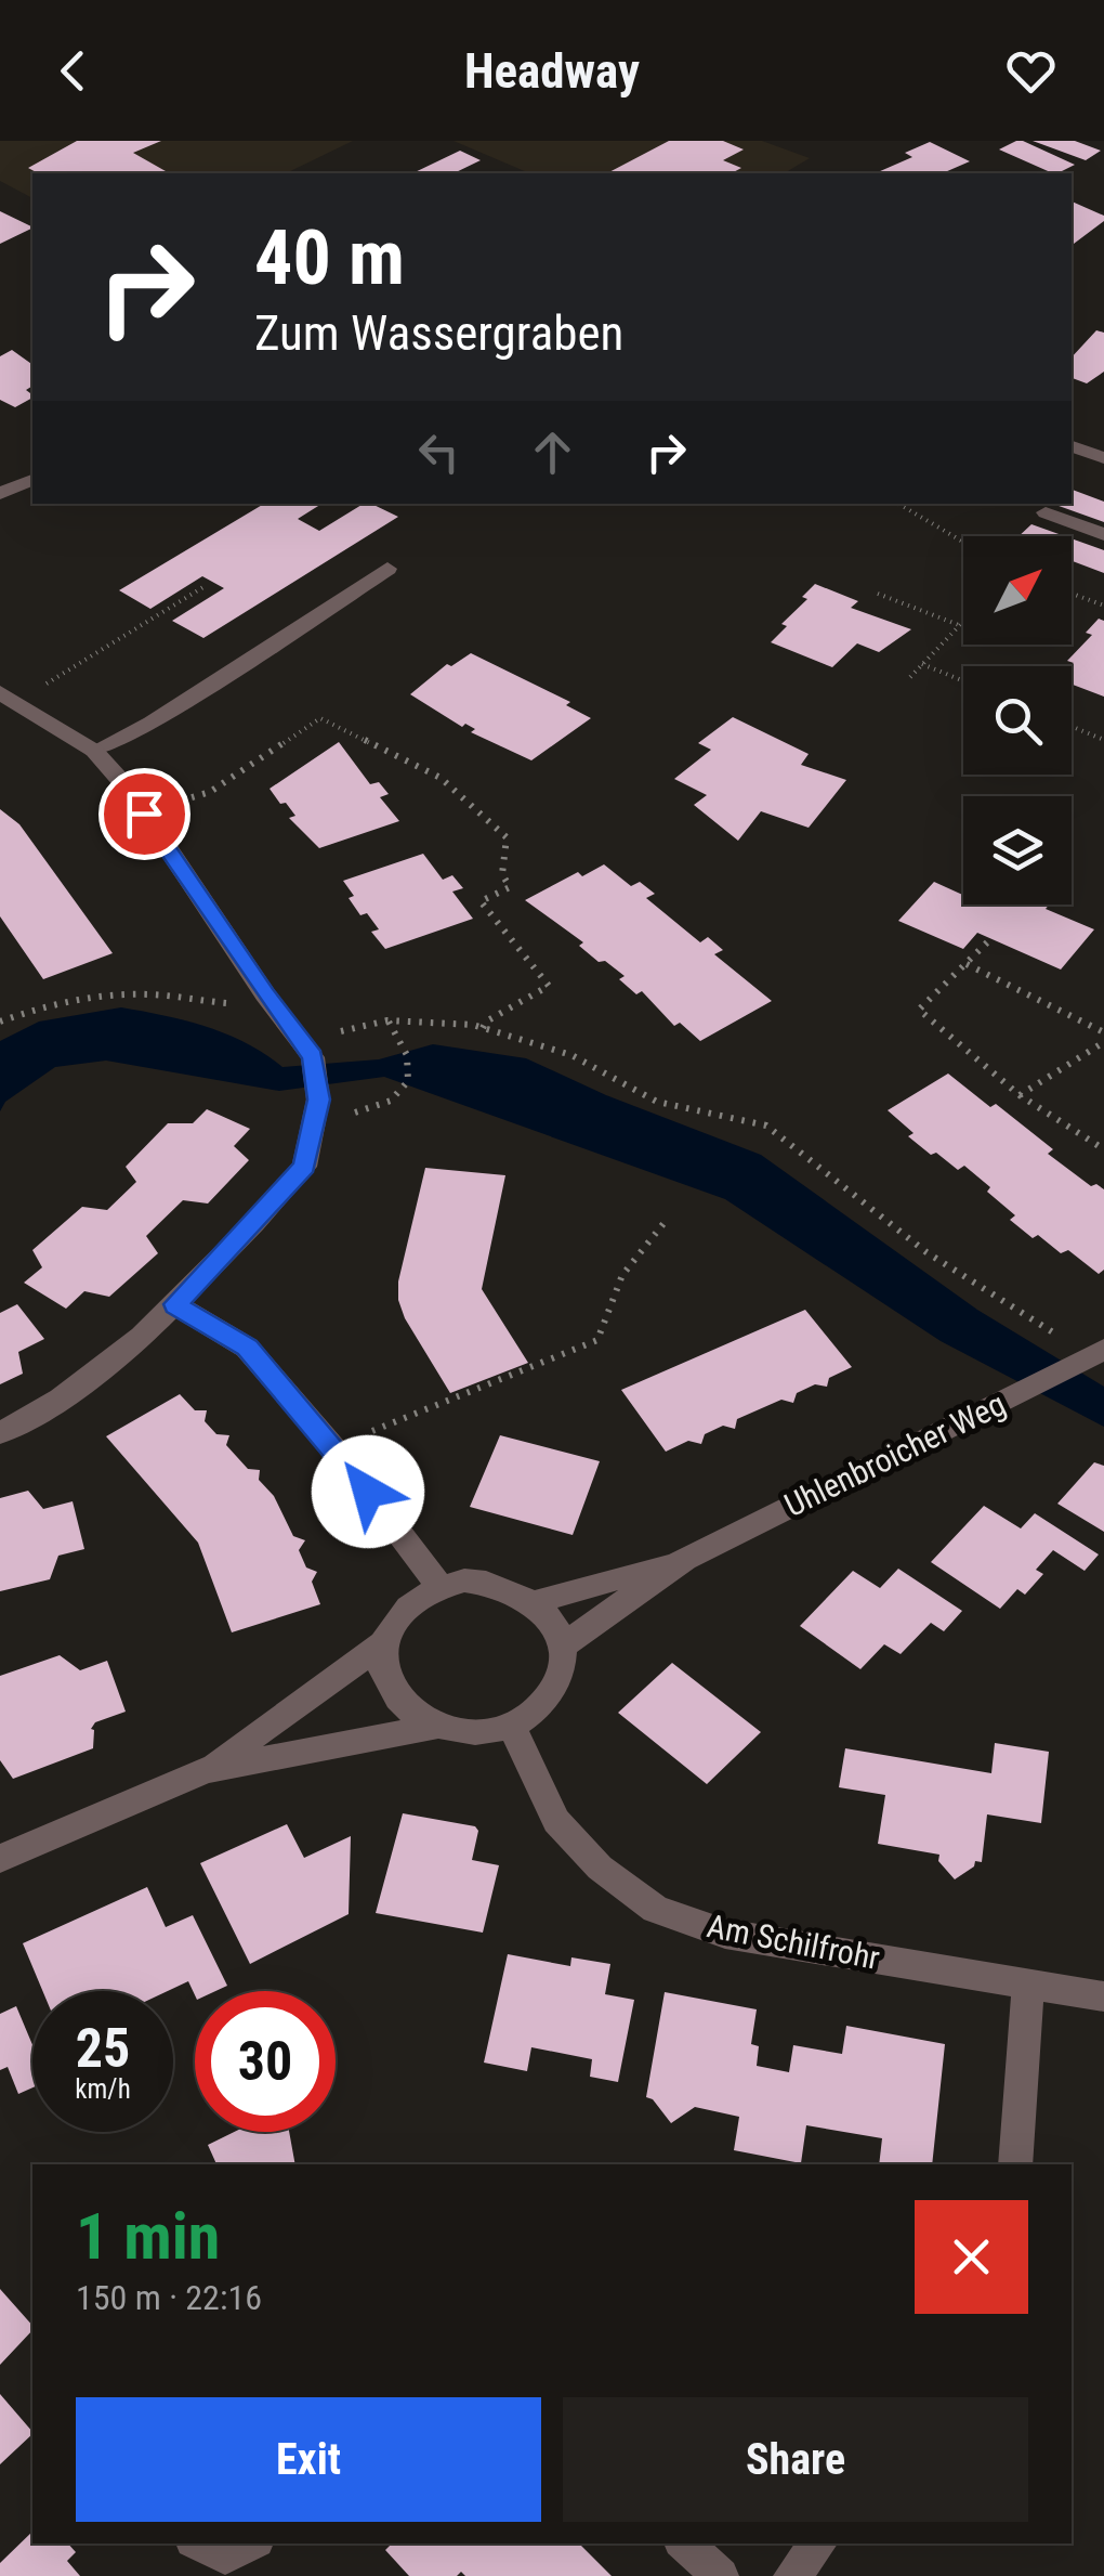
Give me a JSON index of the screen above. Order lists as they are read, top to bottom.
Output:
{
  "streets": {
    "street": ["Uhlenbroicher Weg", "Am Schilfrohr"]
  },
  "crossings": [
    ["Uhlenbroicher Weg", "Am Schilfrohr"]
  ],
  "north": "top right",
  "page": {
    "header": "Headway",
    "turn": ["40 m", "Zum Wassergraben"],
    "speed": "25 km/h",
    "limit": "30",
    "heading": ["1 min", "150 m · 22:16"],
    "buttons": ["Exit", "Share"]
  }
}
